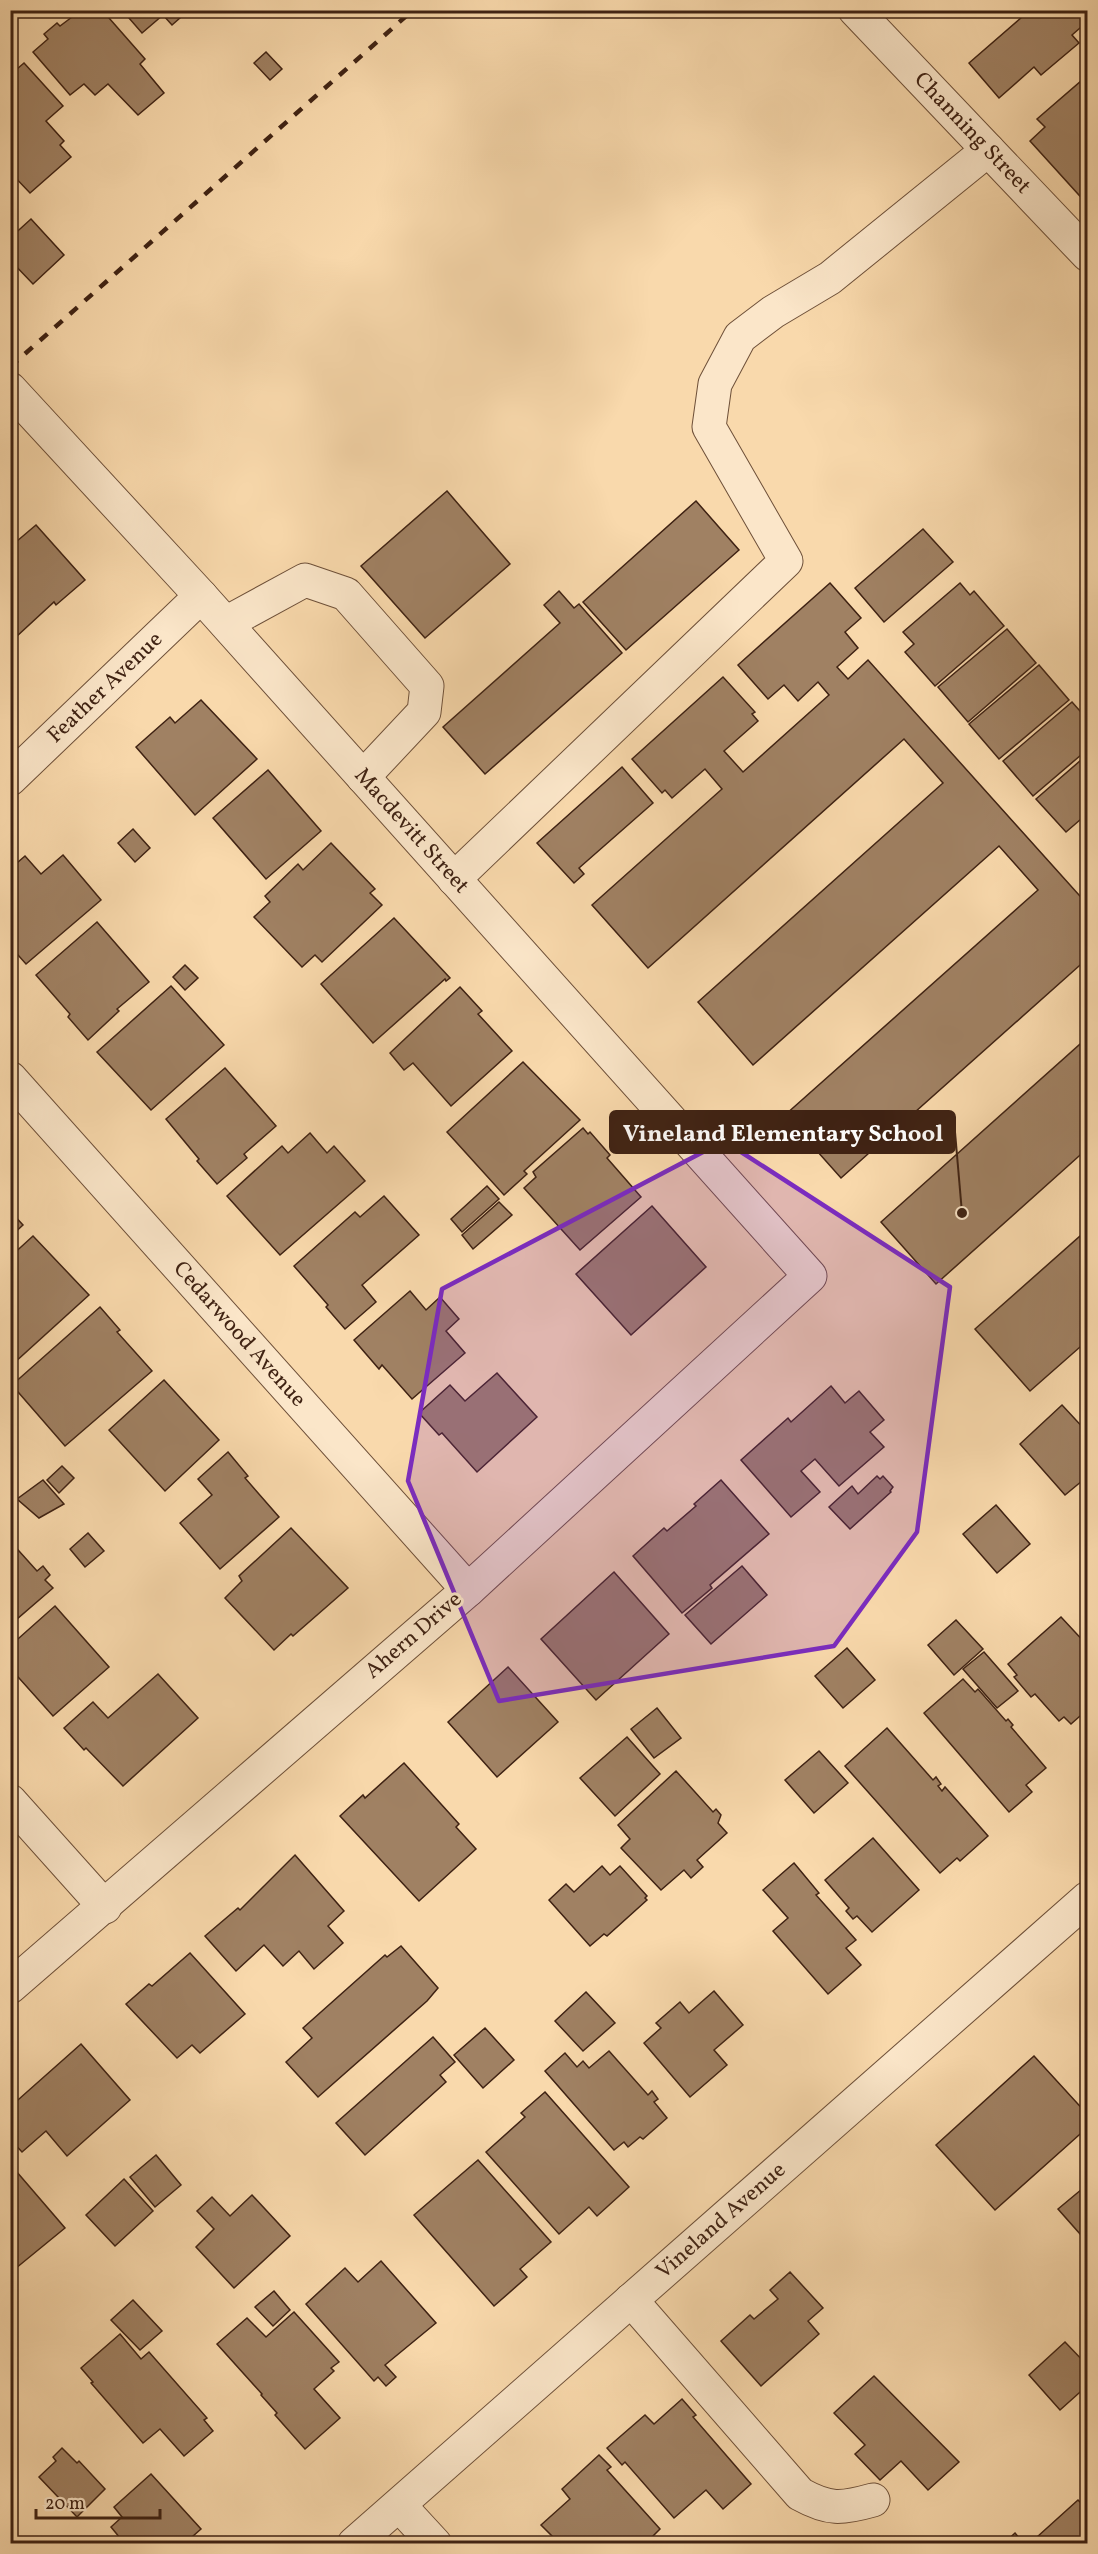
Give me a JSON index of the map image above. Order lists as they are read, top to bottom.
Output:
{
  "streets": {
    "street": [
      "Channing Street",
      "Feather Avenue",
      "Macdevitt Street",
      "Cedarwood Avenue",
      "Ahern Drive",
      "Vineland Avenue"
    ]
  },
  "crossings": [
    ["Feather Avenue", "Macdevitt Street"],
    ["Macdevitt Street", "Ahern Drive"],
    ["Cedarwood Avenue", "Ahern Drive"]
  ],
  "places": ["Vineland Elementary School"],
  "scale_bar": "20 m"
}
